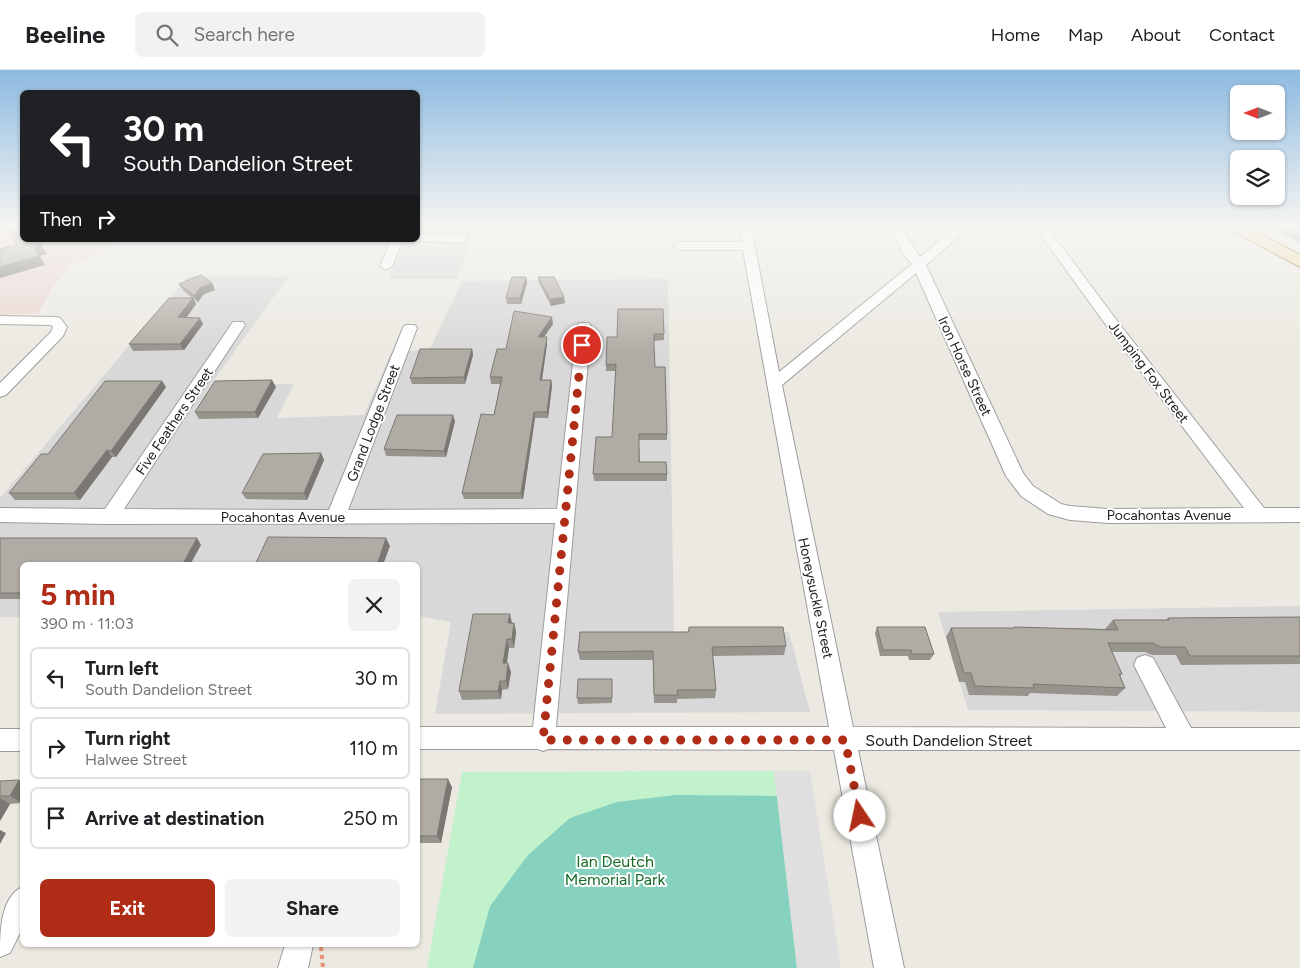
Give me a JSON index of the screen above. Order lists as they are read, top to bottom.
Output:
{
  "streets": {
    "street": [
      "Iron Horse Street",
      "Jumping Fox Street",
      "Five Feathers Street",
      "Grand Lodge Street",
      "Pocahontas Avenue",
      "Honeysuckle Street",
      "South Dandelion Street"
    ]
  },
  "crossings": [
    ["Iron Horse Street", "Pocahontas Avenue"],
    ["Jumping Fox Street", "Pocahontas Avenue"],
    ["Five Feathers Street", "Pocahontas Avenue"],
    ["Grand Lodge Street", "Pocahontas Avenue"],
    ["Honeysuckle Street", "South Dandelion Street"]
  ],
  "parks": ["Ian Deutch Memorial Park"],
  "north": "left",
  "page": {
    "header": "Beeline",
    "search": "Search here",
    "nav": [
      "Home",
      "Map",
      "About",
      "Contact"
    ],
    "turn": ["30 m", "South Dandelion Street"],
    "then": "Then",
    "heading": ["5 min", "390 m · 11:03"],
    "list": [
      {
        "name": "Turn left",
        "note": "South Dandelion Street",
        "value": "30 m"
      },
      {
        "name": "Turn right",
        "note": "Halwee Street",
        "value": "110 m"
      },
      {
        "name": "Arrive at destination",
        "value": "250 m"
      }
    ],
    "buttons": ["Exit", "Share"]
  }
}
